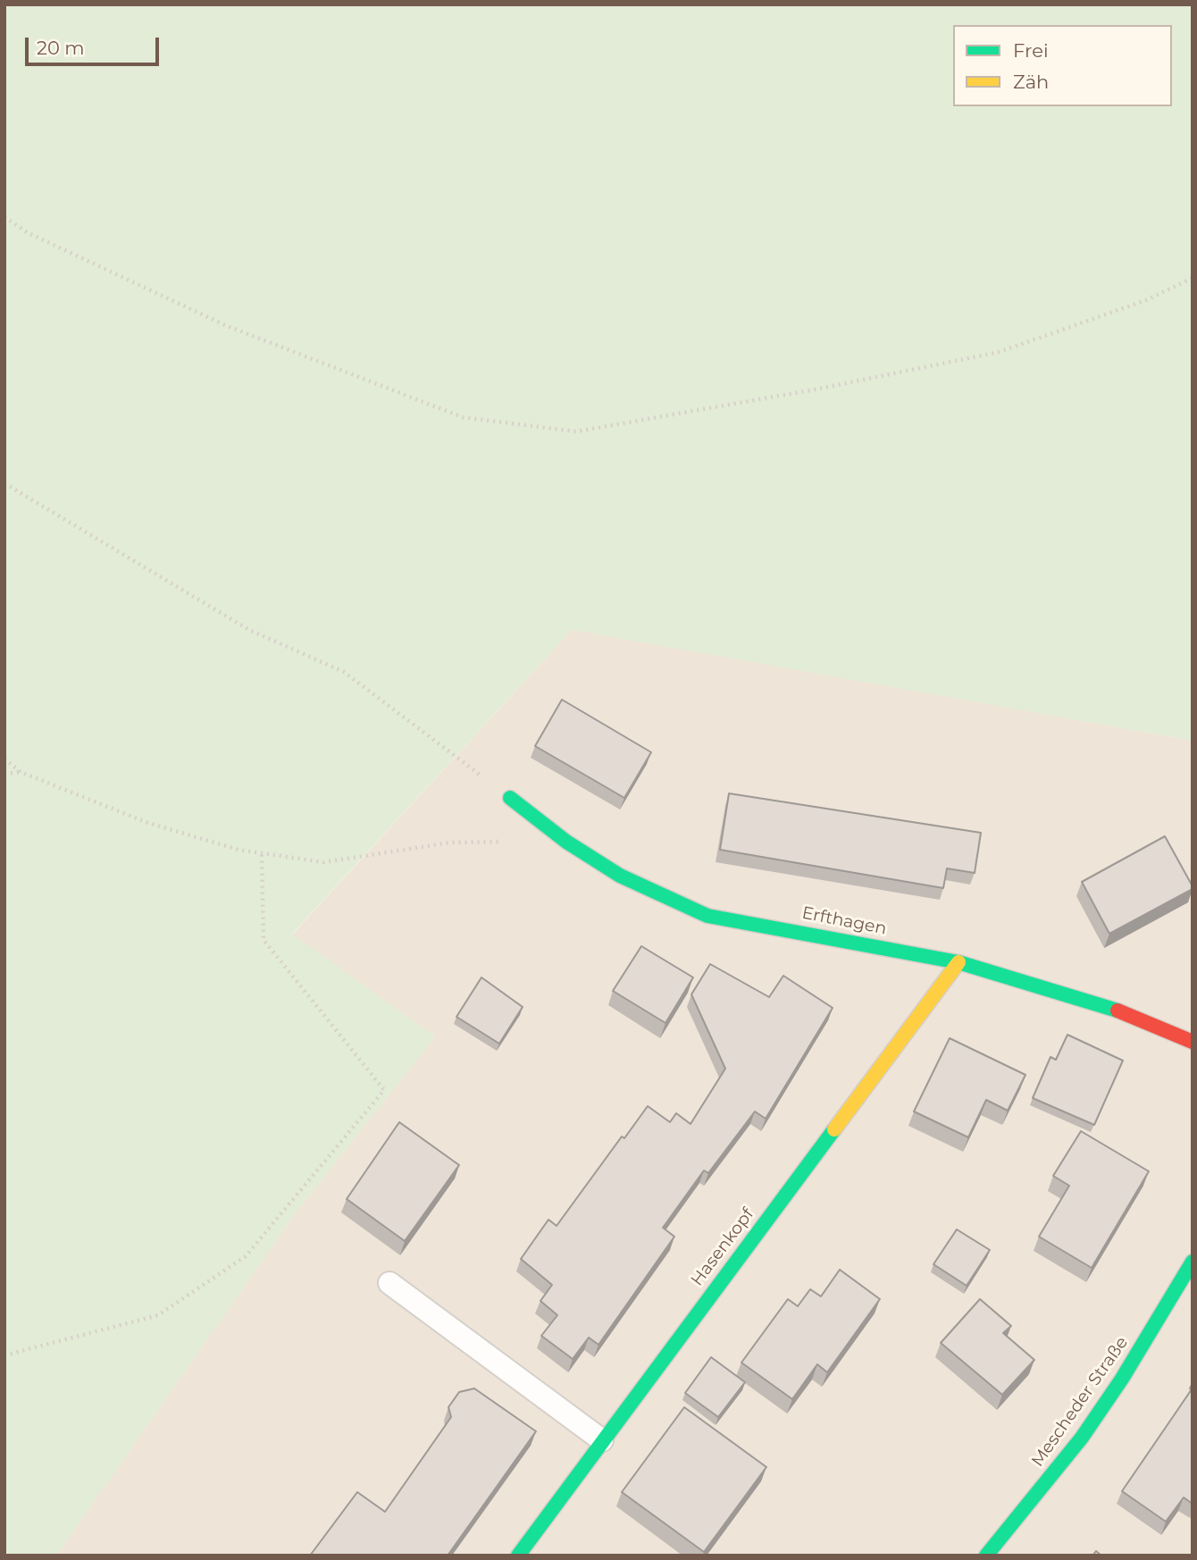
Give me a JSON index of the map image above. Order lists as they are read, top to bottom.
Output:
{
  "streets": {
    "street": ["Erfthagen", "Hasenkopf", "Mescheder Straße"]
  },
  "crossings": [
    ["Erfthagen", "Hasenkopf"]
  ],
  "legend": ["Frei", "Zäh"],
  "scale_bar": "20 m"
}
